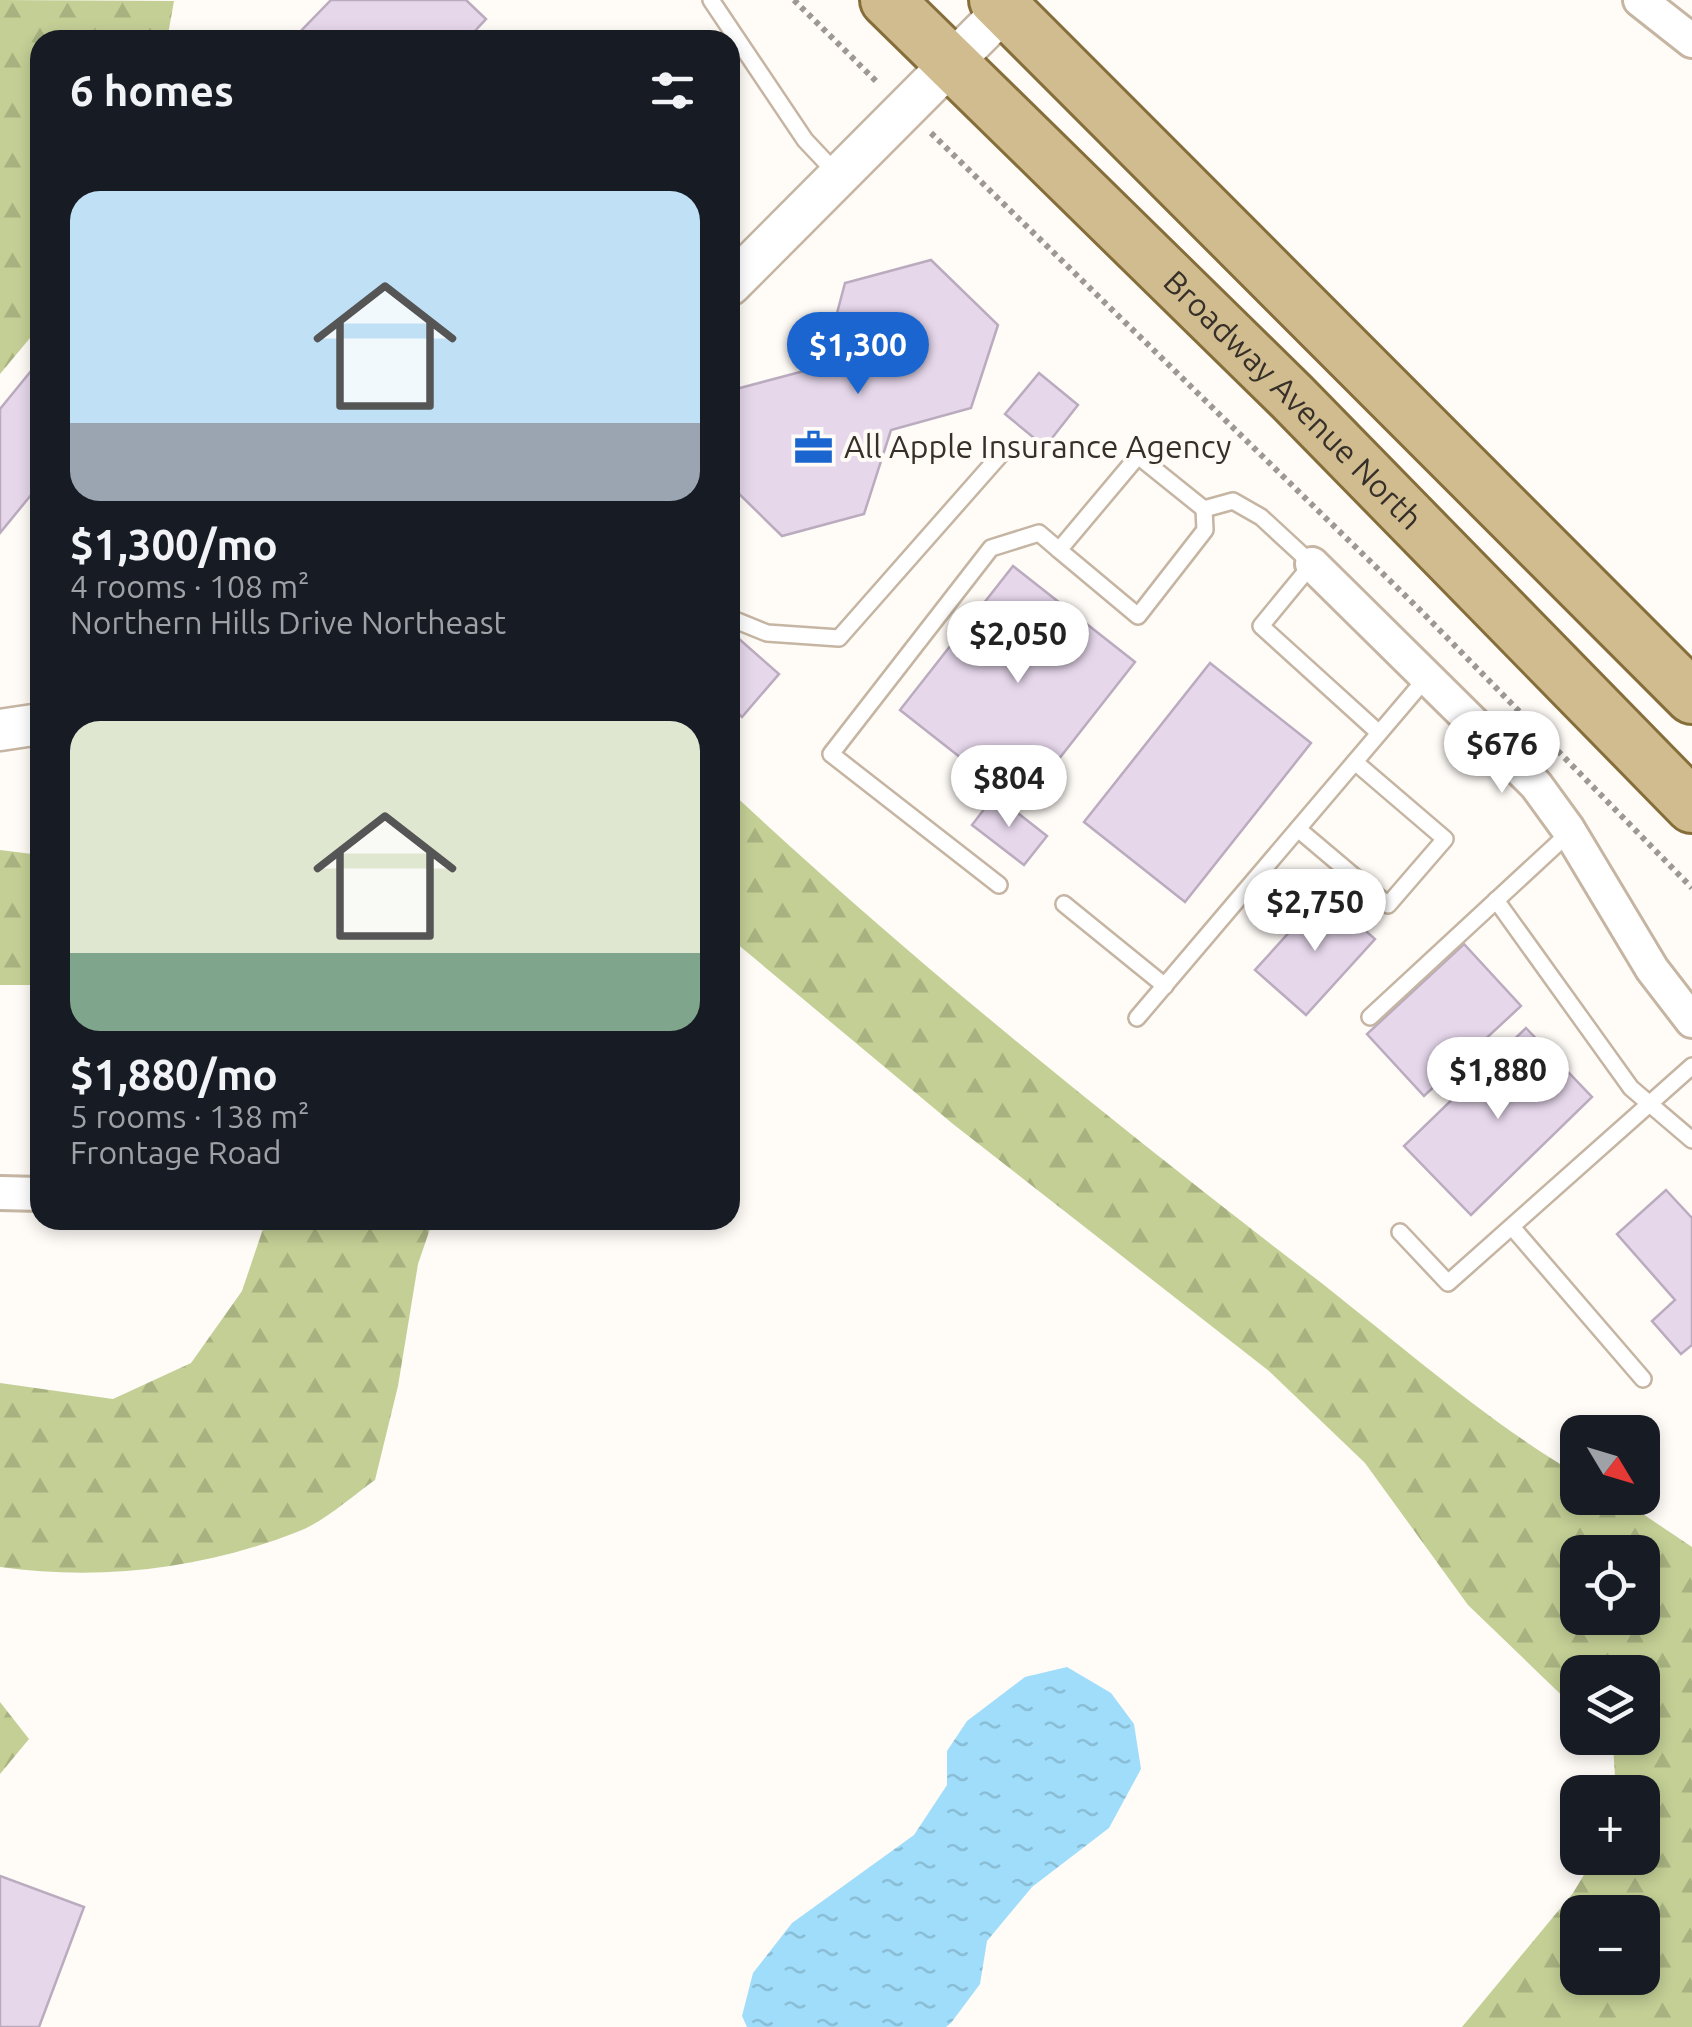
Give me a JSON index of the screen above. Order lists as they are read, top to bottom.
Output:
{
  "streets": {
    "main road": ["Broadway Avenue North"]
  },
  "places": {
    "office": ["All Apple Insurance Agency"]
  },
  "north": "bottom right",
  "page": {
    "heading": "6 homes",
    "list": [
      {
        "name": "$1,300/mo",
        "note": "4 rooms · 108 m² · Northern Hills Drive Northeast"
      },
      {
        "name": "$1,880/mo",
        "note": "5 rooms · 138 m² · Frontage Road"
      }
    ],
    "price": [
      "$1,300",
      "$2,050",
      "$676",
      "$804",
      "$2,750",
      "$1,880"
    ],
    "map_buttons": ["+", "−"]
  }
}
